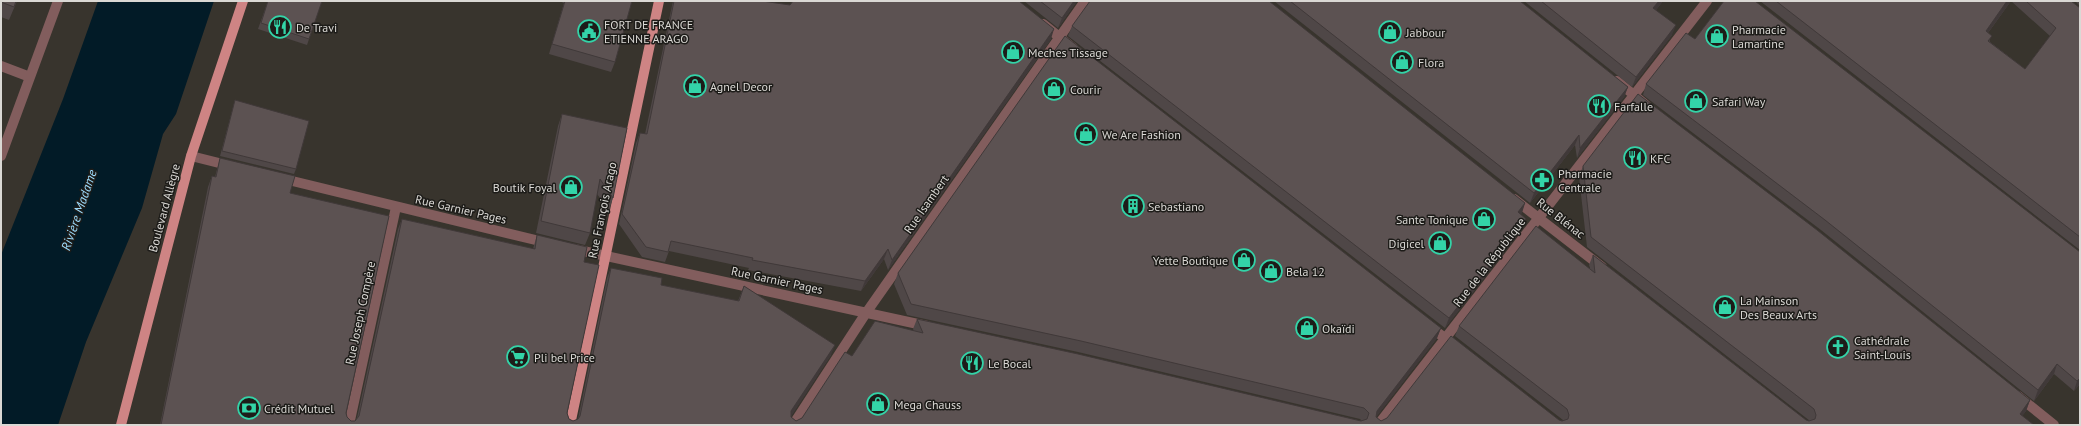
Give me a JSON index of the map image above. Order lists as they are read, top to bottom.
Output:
{
  "streets": {
    "main road": ["Boulevard Allègre", "Rue François Arago"],
    "street": [
      "Rue Isambert",
      "Rue Garnier Pages",
      "Rue Blénac",
      "Rue de la République",
      "Rue Joseph Compère"
    ]
  },
  "crossings": [
    ["Rue Isambert", "Rue Garnier Pages"],
    ["Rue Garnier Pages", "Rue François Arago"],
    ["Rue Garnier Pages", "Rue Joseph Compère"],
    ["Rue Blénac", "Rue de la République"]
  ],
  "water": ["Rivière Madame"],
  "places": {
    "restaurant": [
      "De Travi",
      "Farfalle",
      "KFC",
      "Le Bocal"
    ],
    "public building": ["FORT DE FRANCE ETIENNE ARAGO"],
    "shop": [
      "Jabbour",
      "Pharmacie Lamartine",
      "Meches Tissage",
      "Flora",
      "Agnel Decor",
      "Courir",
      "Safari Way",
      "We Are Fashion",
      "Boutik Foyal",
      "Sante Tonique",
      "Digicel",
      "Yette Boutique",
      "Bela 12",
      "La Mainson Des Beaux Arts",
      "Okaïdi",
      "Mega Chauss"
    ],
    "pharmacy": ["Pharmacie Centrale"],
    "building": ["Sebastiano"],
    "church": ["Cathédrale Saint-Louis"],
    "supermarket": ["Pli bel Price"],
    "bank": ["Crédit Mutuel"]
  }
}
